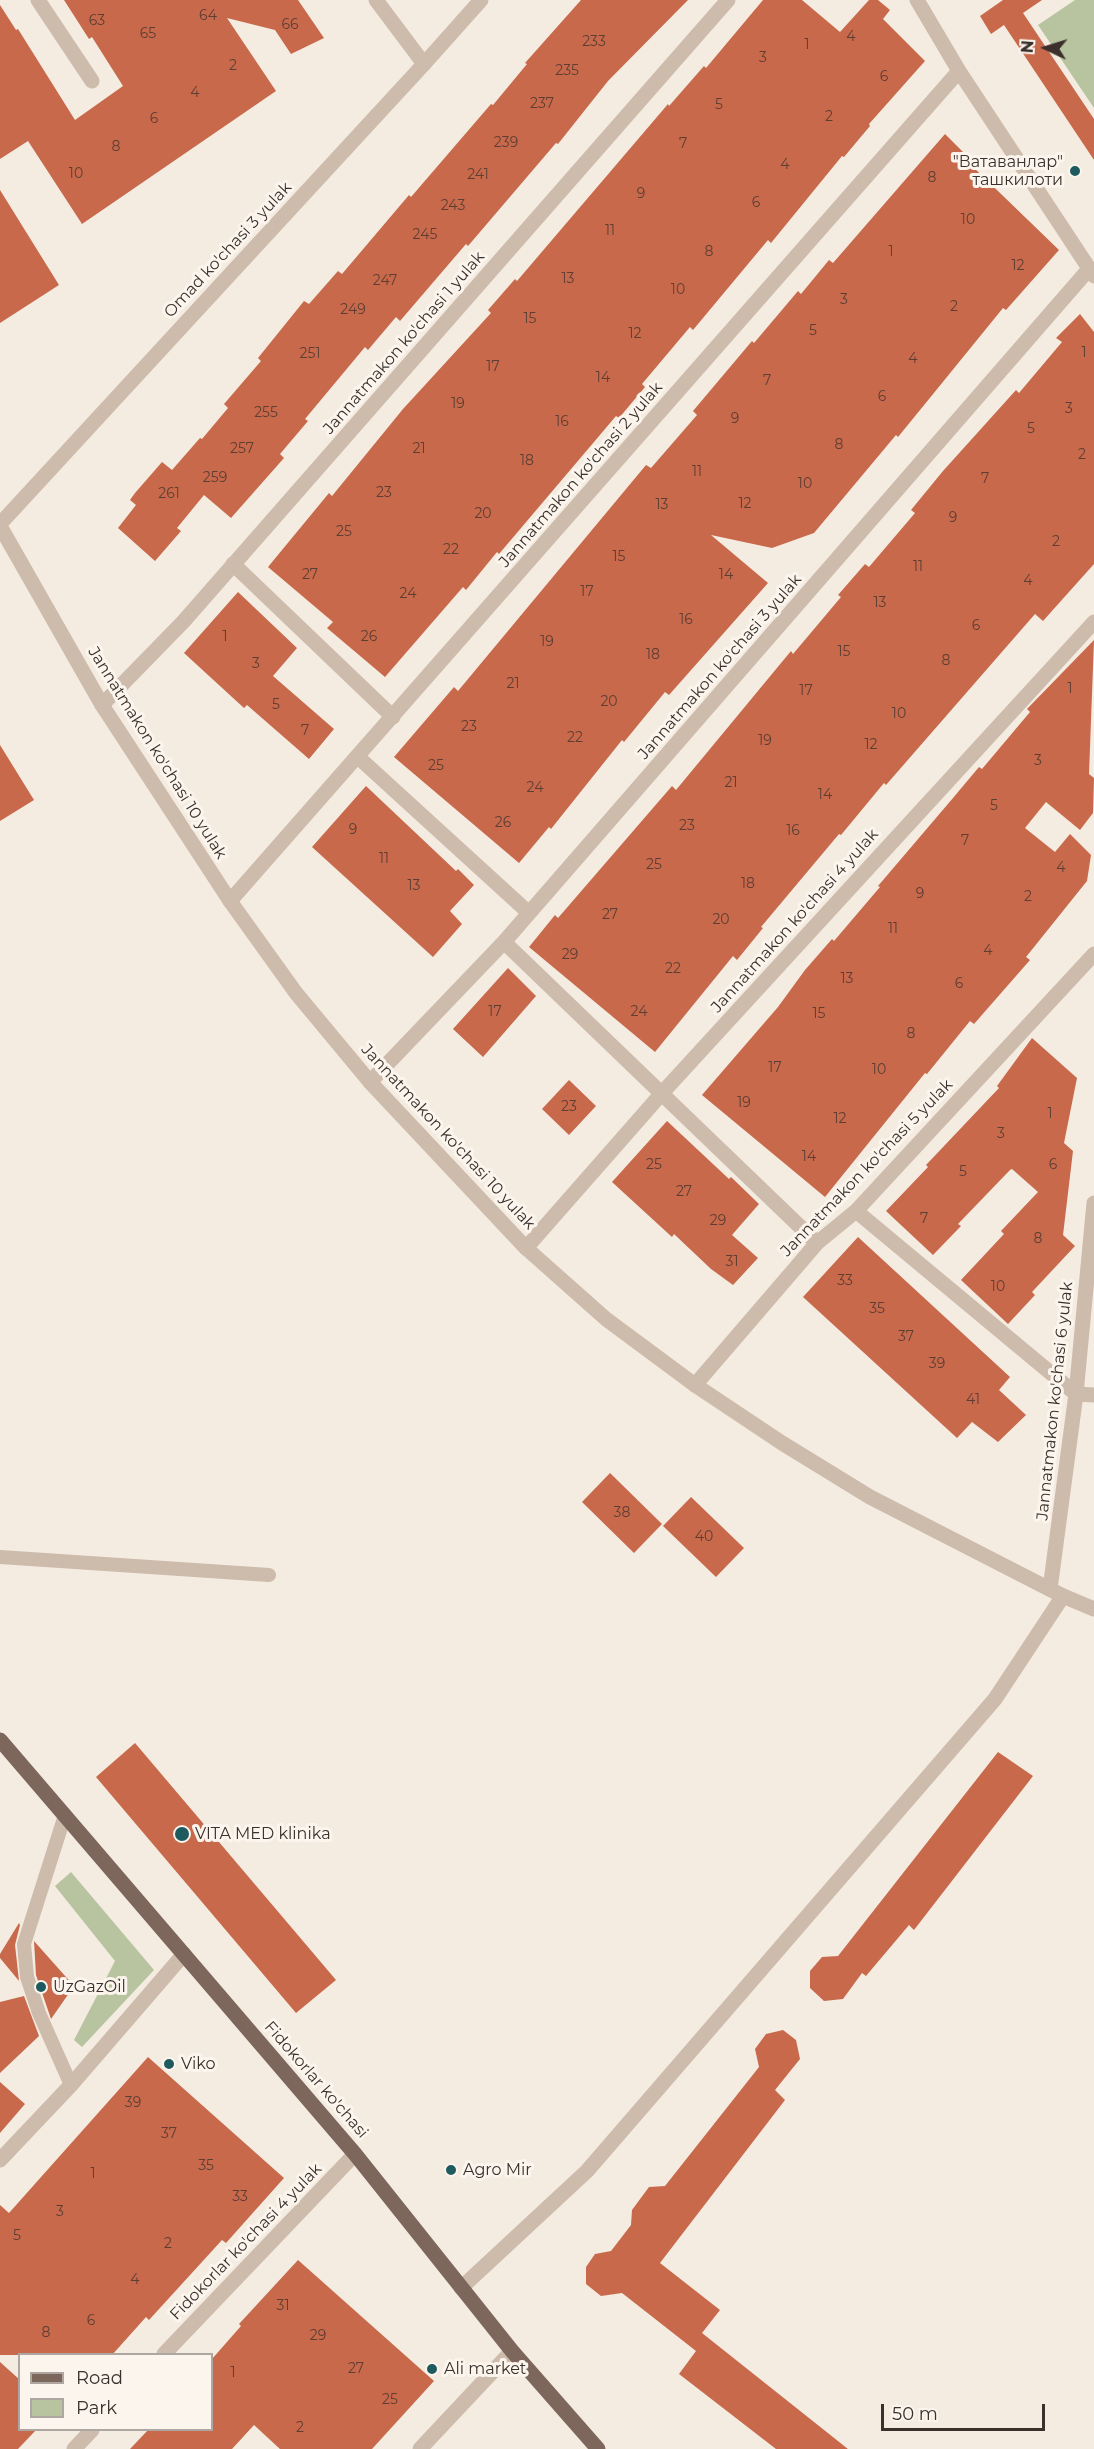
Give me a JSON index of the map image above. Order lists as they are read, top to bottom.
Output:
{
  "streets": {
    "main road": ["Fidokorlar ko'chasi"],
    "street": [
      "Omad ko'chasi 3 yulak",
      "Jannatmakon ko'chasi 1 yulak",
      "Jannatmakon ko'chasi 2 yulak",
      "Jannatmakon ko'chasi 3 yulak",
      "Jannatmakon ko'chasi 10 yulak",
      "Jannatmakon ko'chasi 4 yulak",
      "Jannatmakon ko'chasi 5 yulak",
      "Jannatmakon ko'chasi 6 yulak",
      "Fidokorlar ko'chasi 4 yulak"
    ]
  },
  "crossings": [
    ["Omad ko'chasi 3 yulak", "Jannatmakon ko'chasi 10 yulak"],
    ["Jannatmakon ko'chasi 1 yulak", "Jannatmakon ko'chasi 10 yulak"],
    ["Jannatmakon ko'chasi 2 yulak", "Jannatmakon ko'chasi 10 yulak"],
    ["Jannatmakon ko'chasi 3 yulak", "Jannatmakon ko'chasi 10 yulak"],
    ["Jannatmakon ko'chasi 10 yulak", "Jannatmakon ko'chasi 4 yulak"],
    ["Jannatmakon ko'chasi 10 yulak", "Jannatmakon ko'chasi 5 yulak"],
    ["Jannatmakon ko'chasi 10 yulak", "Jannatmakon ko'chasi 6 yulak"],
    ["Fidokorlar ko'chasi", "Fidokorlar ko'chasi 4 yulak"]
  ],
  "places": [
    "\"Ватаванлар\" ташкилоти",
    "VITA MED klinika",
    "UzGazOil",
    "Viko",
    "Agro Mir",
    "Ali market"
  ],
  "house_numbers": [
    "64",
    "63",
    "66",
    "65",
    "4",
    "233",
    "1",
    "3",
    "2",
    "235",
    "6",
    "4",
    "237",
    "5",
    "2",
    "6",
    "239",
    "7",
    "8",
    "4",
    "10",
    "241",
    "8",
    "9",
    "6",
    "243",
    "10",
    "11",
    "245",
    "8",
    "1",
    "12",
    "13",
    "247",
    "10",
    "3",
    "2",
    "249",
    "15",
    "5",
    "12",
    "1",
    "251",
    "4",
    "17",
    "14",
    "7",
    "6",
    "19",
    "3",
    "255",
    "9",
    "16",
    "5",
    "8",
    "257",
    "21",
    "2",
    "18",
    "11",
    "259",
    "7",
    "10",
    "23",
    "261",
    "12",
    "13",
    "20",
    "9",
    "25",
    "2",
    "22",
    "15",
    "11",
    "27",
    "14",
    "4",
    "17",
    "24",
    "13",
    "16",
    "6",
    "1",
    "26",
    "19",
    "15",
    "18",
    "8",
    "3",
    "21",
    "1",
    "17",
    "20",
    "5",
    "10",
    "23",
    "7",
    "22",
    "19",
    "12",
    "3",
    "25",
    "21",
    "24",
    "14",
    "5",
    "26",
    "23",
    "9",
    "16",
    "7",
    "11",
    "25",
    "4",
    "18",
    "13",
    "9",
    "2",
    "27",
    "20",
    "11",
    "4",
    "29",
    "22",
    "13",
    "6",
    "17",
    "24",
    "15",
    "8",
    "17",
    "10",
    "19",
    "23",
    "1",
    "12",
    "3",
    "14",
    "25",
    "6",
    "5",
    "27",
    "7",
    "29",
    "8",
    "31",
    "33",
    "10",
    "35",
    "37",
    "39",
    "41",
    "38",
    "40",
    "39",
    "37",
    "35",
    "1",
    "33",
    "3",
    "5",
    "2",
    "4",
    "31",
    "6",
    "8",
    "29",
    "27",
    "1",
    "25",
    "2"
  ],
  "legend": ["Road", "Park"],
  "scale_bar": "50 m",
  "north": "left"
}
